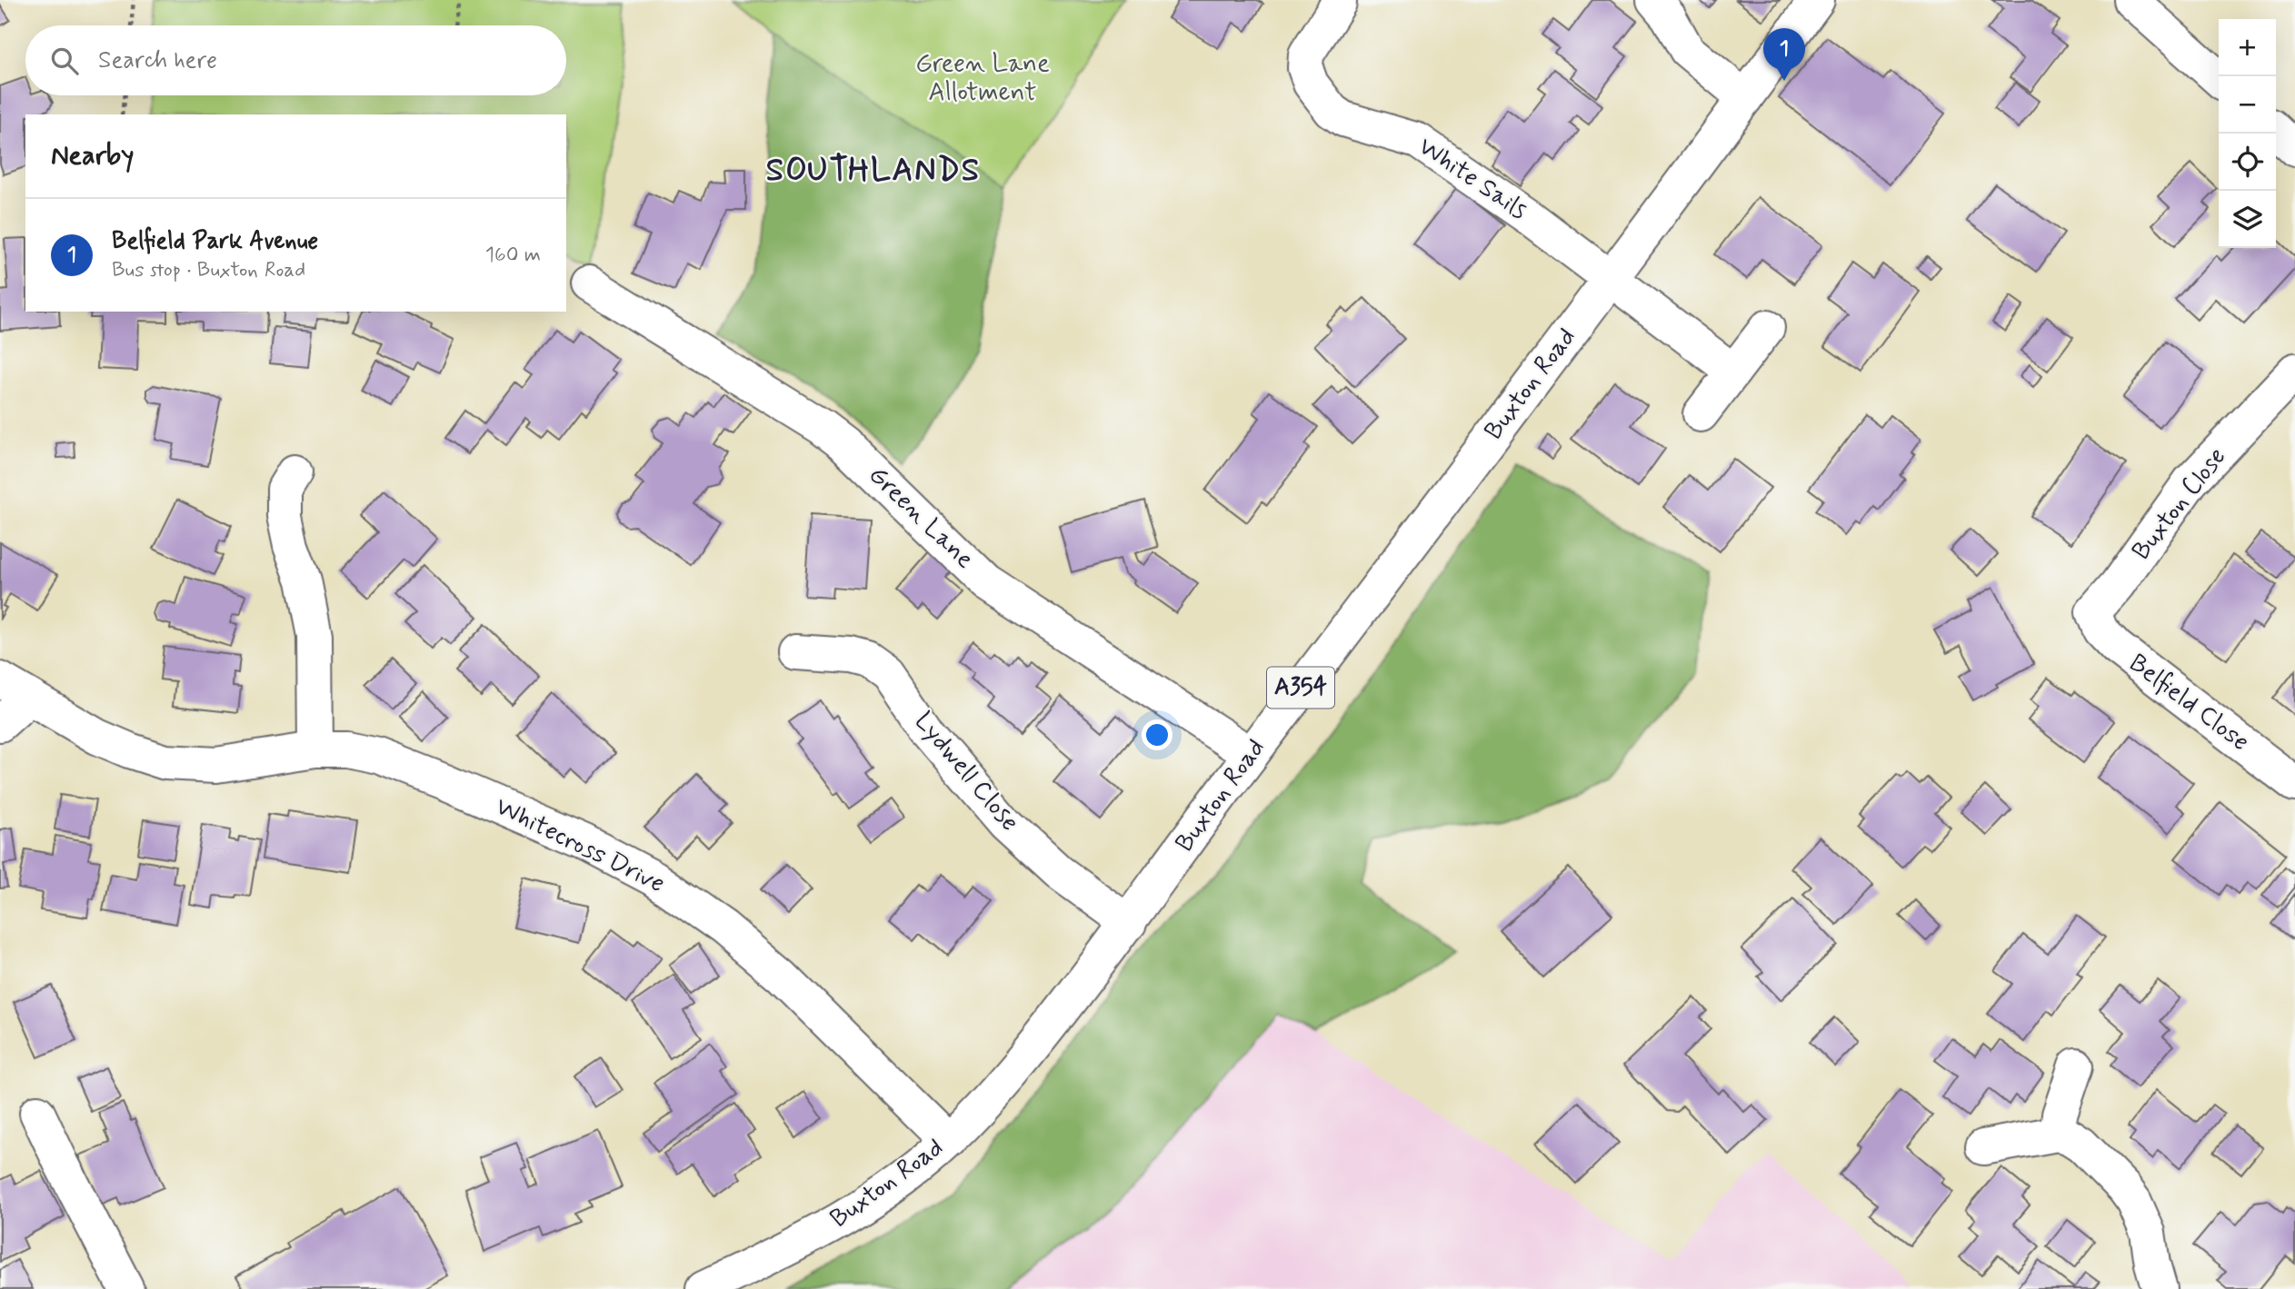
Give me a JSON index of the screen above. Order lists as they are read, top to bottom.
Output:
{
  "streets": {
    "main road": [
      "White Sails",
      "Buxton Road",
      "Buxton Close",
      "Green Lane",
      "A354",
      "Belfield Close",
      "Lydwell Close",
      "Whitecross Drive"
    ]
  },
  "crossings": [
    ["White Sails", "Buxton Road"],
    ["Buxton Road", "Green Lane"],
    ["Buxton Road", "Lydwell Close"],
    ["Buxton Road", "Whitecross Drive"],
    ["Buxton Close", "Belfield Close"]
  ],
  "districts": ["SOUTHLANDS"],
  "parks": ["Green Lane Allotment"],
  "page": {
    "map_buttons": ["+", "−"],
    "search": "Search here",
    "pins": "1",
    "heading": "Nearby",
    "list": [
      {
        "mark": "1",
        "name": "Belfield Park Avenue",
        "note": "Bus stop · Buxton Road",
        "value": "160 m"
      }
    ]
  }
}
